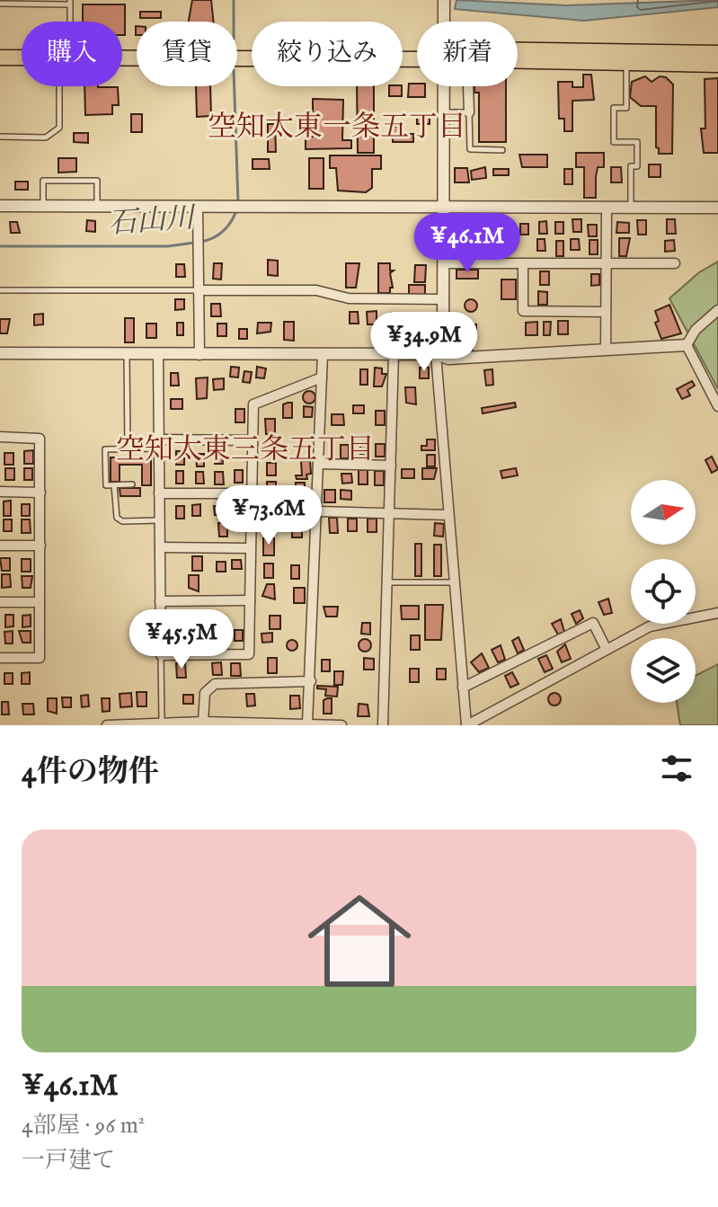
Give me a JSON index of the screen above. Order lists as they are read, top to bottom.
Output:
{
  "districts": ["空知太東一条五丁目", "空知太東三条五丁目"],
  "water": ["石山川"],
  "north": "right",
  "page": {
    "chip": [
      "購入",
      "賃貸",
      "絞り込み",
      "新着"
    ],
    "price": [
      "¥46.1M",
      "¥34.9M",
      "¥73.6M",
      "¥45.5M"
    ],
    "heading": "4件の物件",
    "list": [
      {
        "name": "¥46.1M",
        "note": "4部屋 · 96 m² · 一戸建て"
      }
    ]
  }
}
